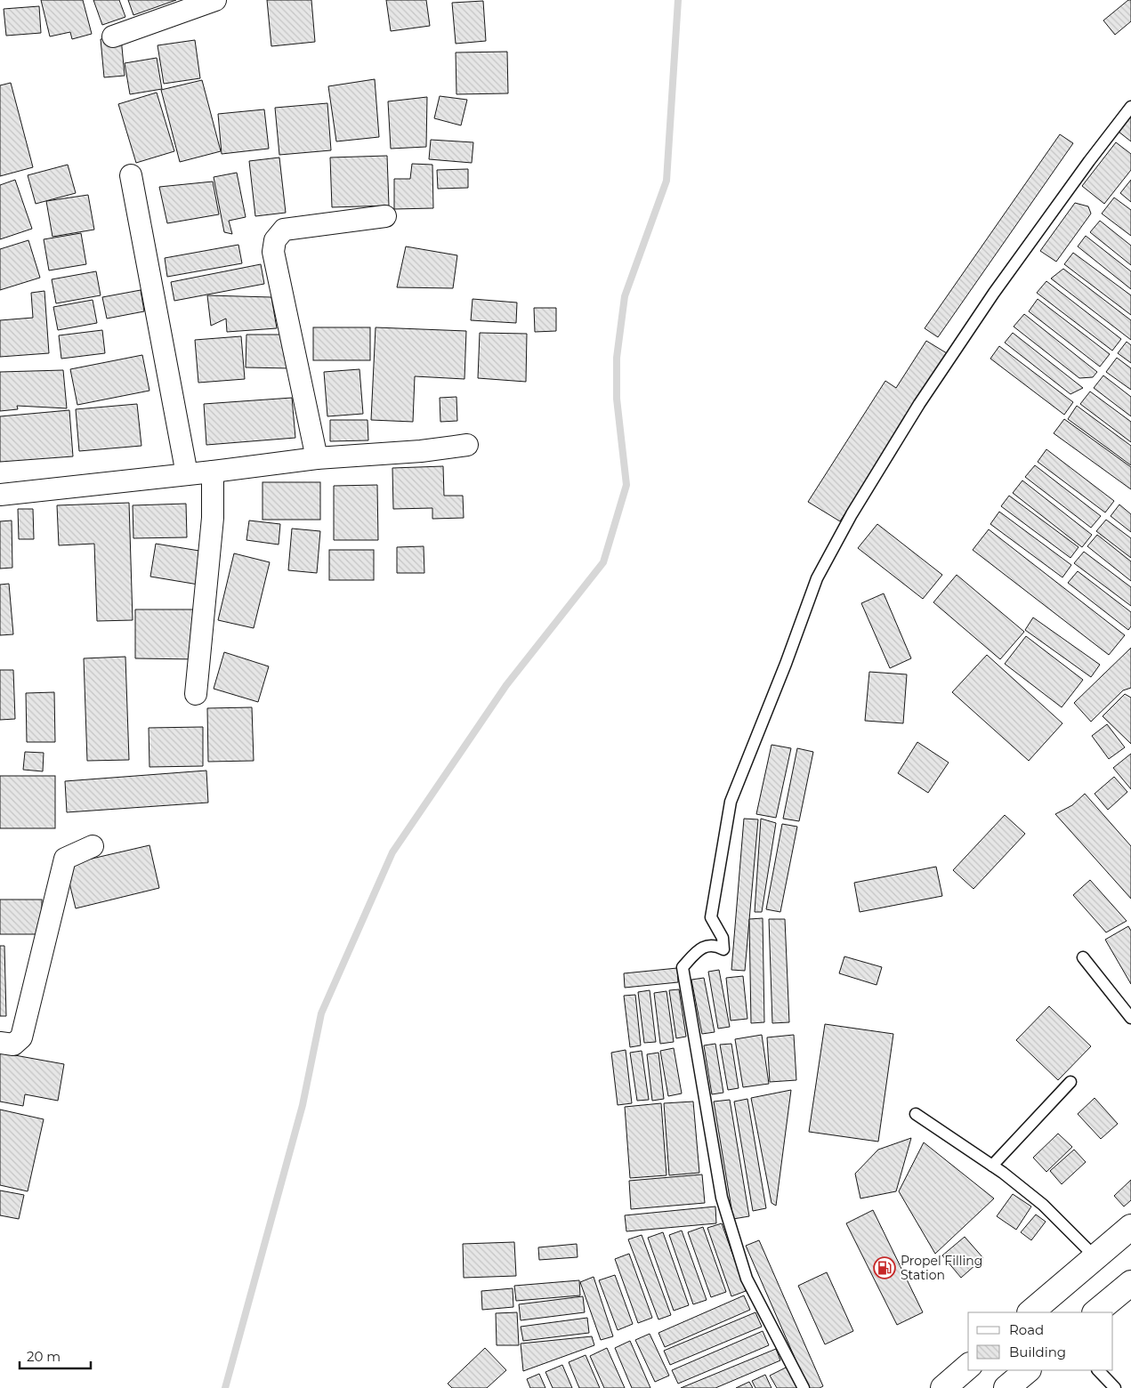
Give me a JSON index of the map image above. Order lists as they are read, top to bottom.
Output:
{
  "places": {
    "fuel station": ["Propel Filling Station"]
  },
  "legend": ["Road", "Building"],
  "scale_bar": "20 m"
}
